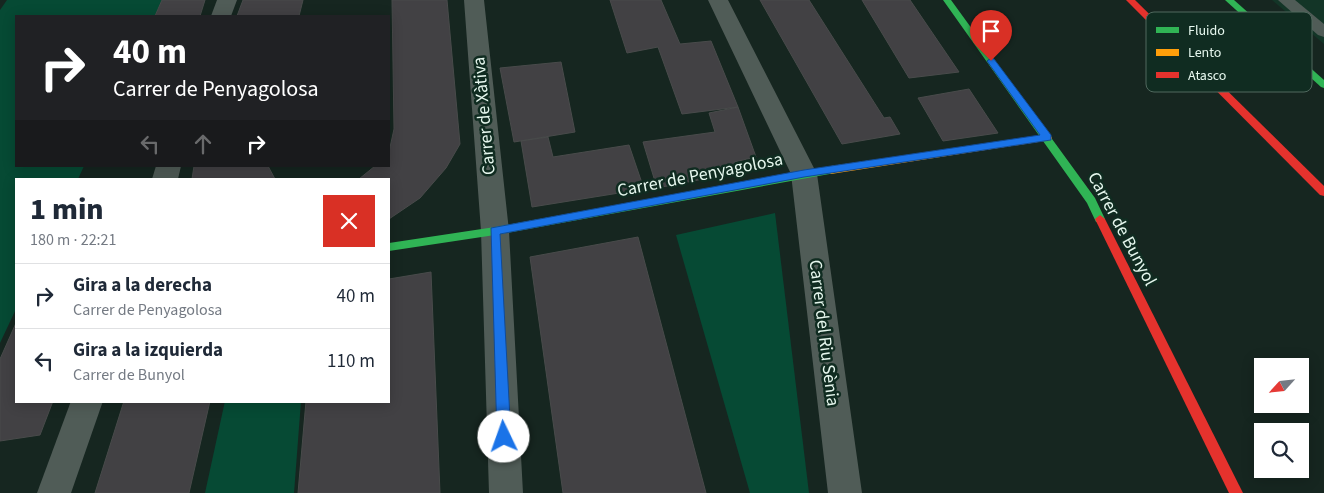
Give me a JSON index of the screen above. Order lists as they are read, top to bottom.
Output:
{
  "streets": {
    "street": [
      "Carrer de Xàtiva",
      "Carrer de Penyagolosa",
      "Carrer de Bunyol",
      "Carrer del Riu Sènia"
    ]
  },
  "crossings": [
    ["Carrer de Xàtiva", "Carrer de Penyagolosa"],
    ["Carrer de Penyagolosa", "Carrer de Bunyol"],
    ["Carrer de Penyagolosa", "Carrer del Riu Sènia"]
  ],
  "legend": ["Fluido", "Lento", "Atasco"],
  "north": "bottom left",
  "page": {
    "turn": ["40 m", "Carrer de Penyagolosa"],
    "heading": ["1 min", "180 m · 22:21"],
    "list": [
      {
        "name": "Gira a la derecha",
        "note": "Carrer de Penyagolosa",
        "value": "40 m"
      },
      {
        "name": "Gira a la izquierda",
        "note": "Carrer de Bunyol",
        "value": "110 m"
      }
    ]
  }
}
